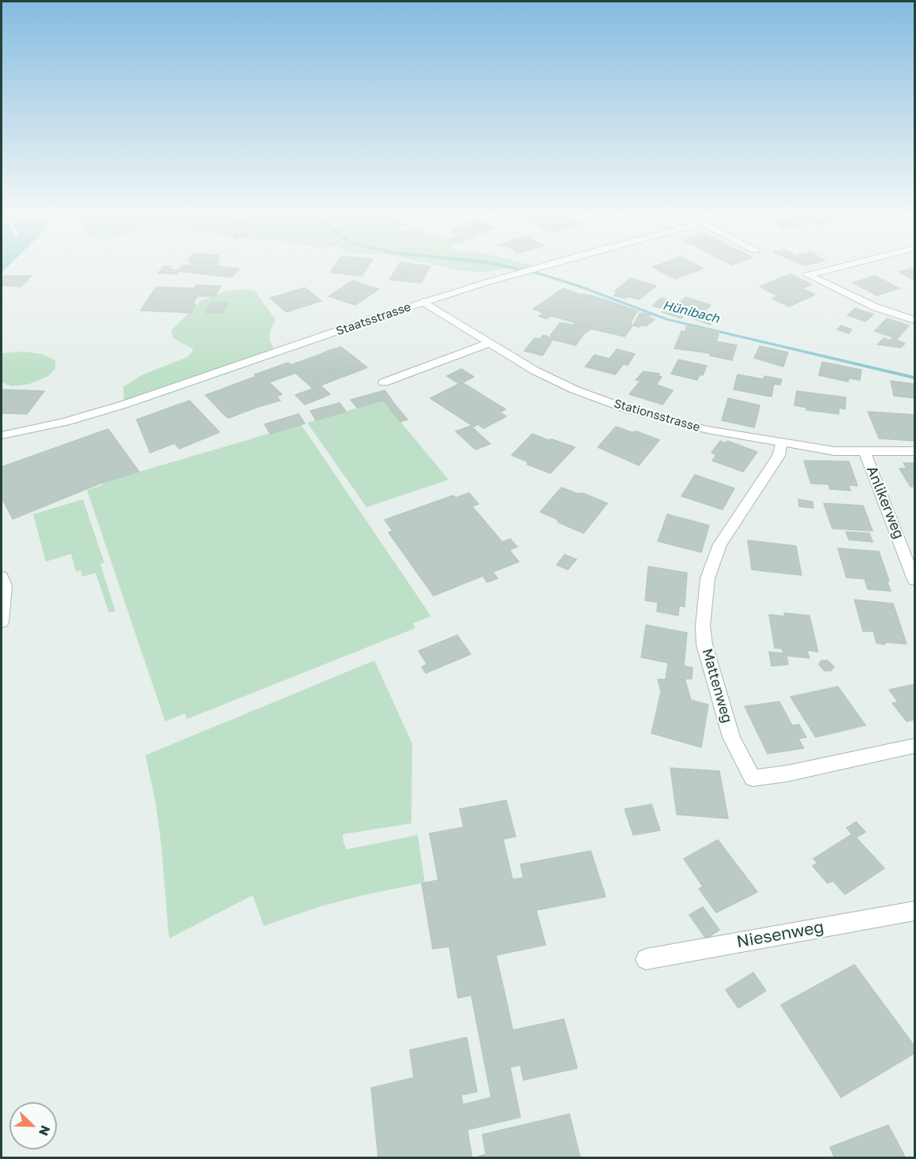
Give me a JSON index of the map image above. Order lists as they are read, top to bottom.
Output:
{
  "streets": {
    "street": [
      "Staatsstrasse",
      "Stationsstrasse",
      "Anlikerweg",
      "Mattenweg",
      "Niesenweg"
    ]
  },
  "crossings": [
    ["Staatsstrasse", "Stationsstrasse"],
    ["Stationsstrasse", "Anlikerweg"],
    ["Stationsstrasse", "Mattenweg"]
  ],
  "water": ["Hünibach"],
  "north": "bottom right"
}
